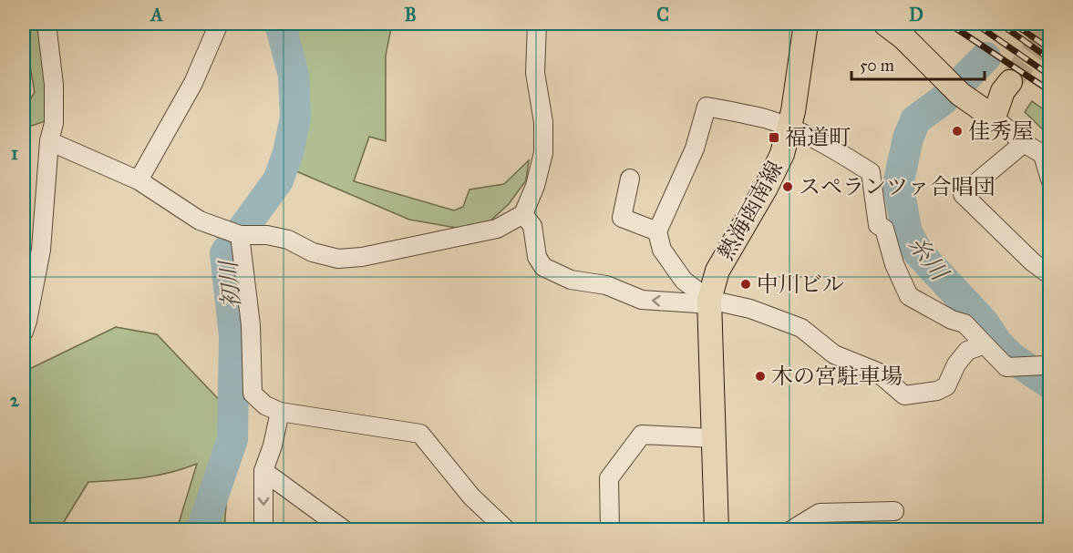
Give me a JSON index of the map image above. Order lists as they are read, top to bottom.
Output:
{
  "streets": {
    "main road": ["熱海函南線"]
  },
  "water": ["糸川", "初川"],
  "places": {
    "other": [
      "佳秀屋",
      "スペランツァ合唱団",
      "中川ビル",
      "木の宮駐車場"
    ],
    "transit": ["福道町"]
  },
  "scale_bar": "50 m",
  "grid": {
    "columns": [
      "A",
      "B",
      "C",
      "D"
    ],
    "rows": ["1", "2"]
  }
}
